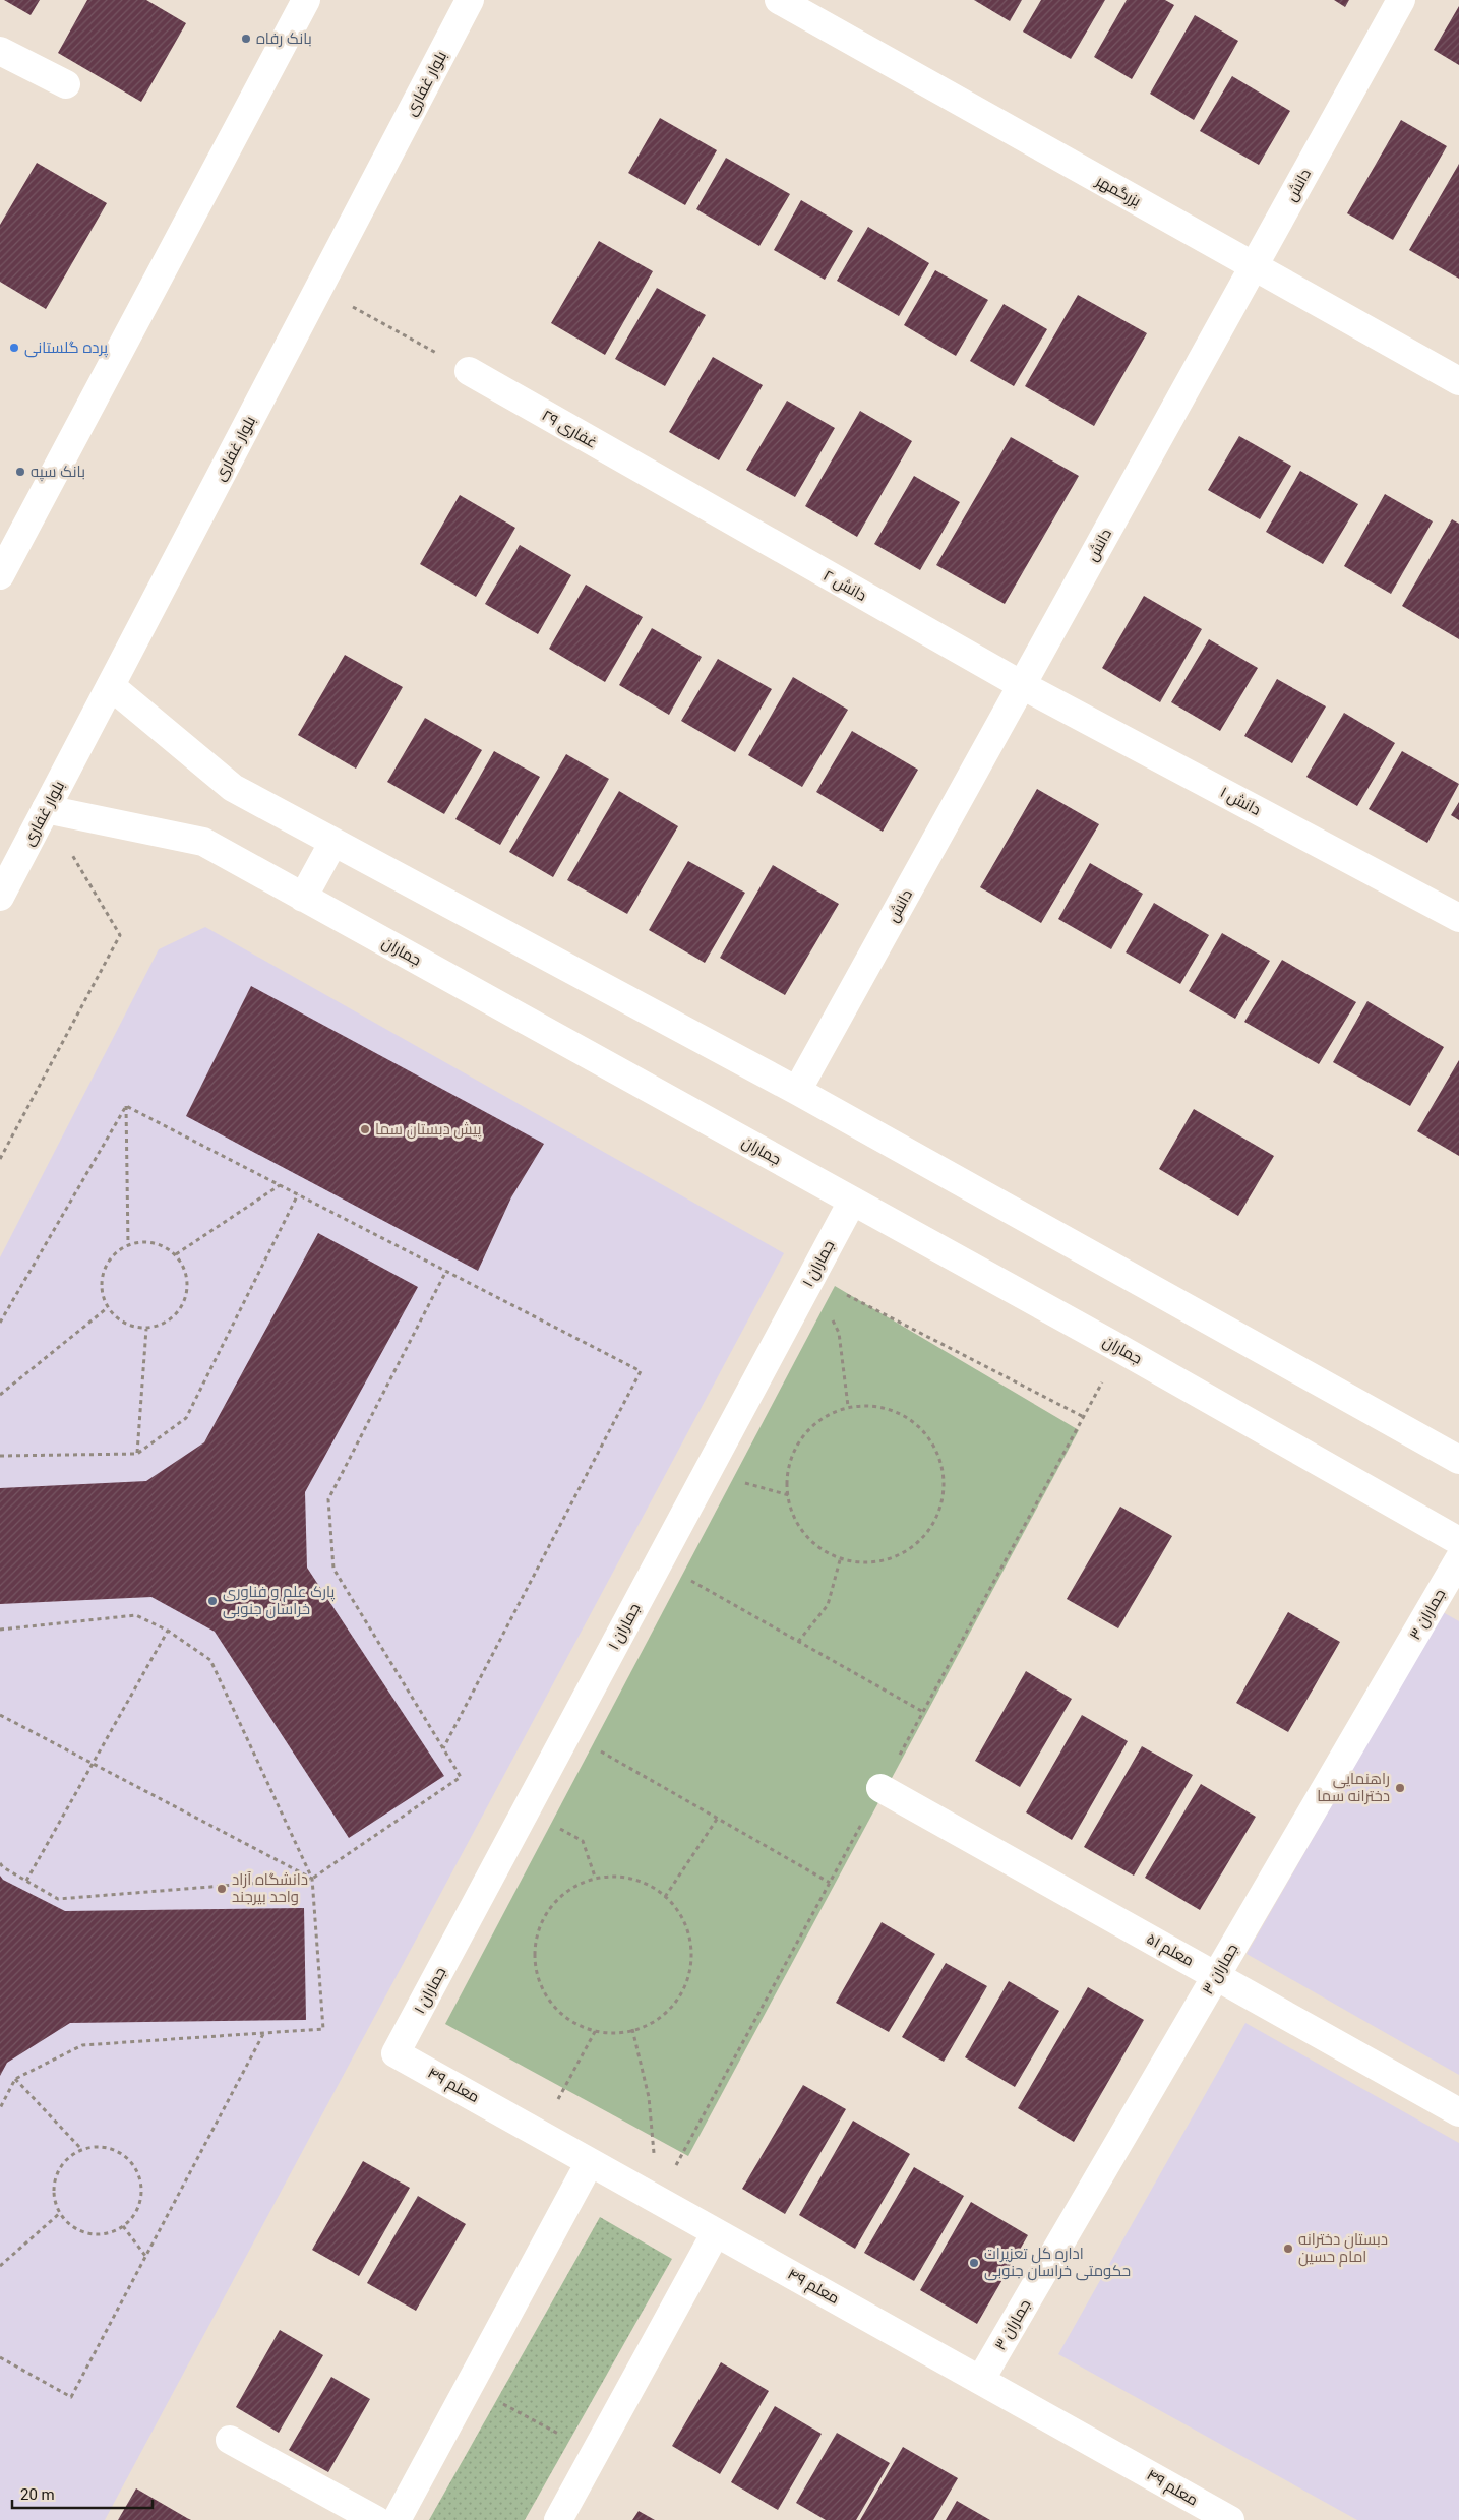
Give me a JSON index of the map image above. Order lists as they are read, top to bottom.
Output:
{
  "streets": {
    "street": [
      "بلوار غفاری",
      "دانش",
      "بزرگمهر",
      "غفاری ۲۹",
      "دانش ۲",
      "دانش ۱",
      "جماران",
      "جماران ۱",
      "جماران ۳",
      "معلم ۵۱",
      "معلم ۴۹"
    ]
  },
  "crossings": [
    ["بلوار غفاری", "جماران"],
    ["دانش", "بزرگمهر"],
    ["دانش", "دانش ۲"],
    ["دانش", "دانش ۱"],
    ["غفاری ۲۹", "دانش ۲"],
    ["دانش ۲", "دانش ۱"],
    ["جماران", "جماران ۱"],
    ["جماران ۱", "معلم ۴۹"],
    ["جماران ۳", "معلم ۵۱"],
    ["جماران ۳", "معلم ۴۹"]
  ],
  "places": [
    "بانک رفاه",
    "پرده گلستانی",
    "بانک سپه",
    "پیش دبستان سما",
    "پارک علم و فناوری خراسان جنوبی",
    "راهنمایی دخترانه سما",
    "دانشگاه آزاد واحد بیرجند",
    "دبستان دخترانه امام حسین",
    "اداره کل تعزیرات حکومتی خراسان جنوبی"
  ],
  "scale_bar": "20 m"
}
